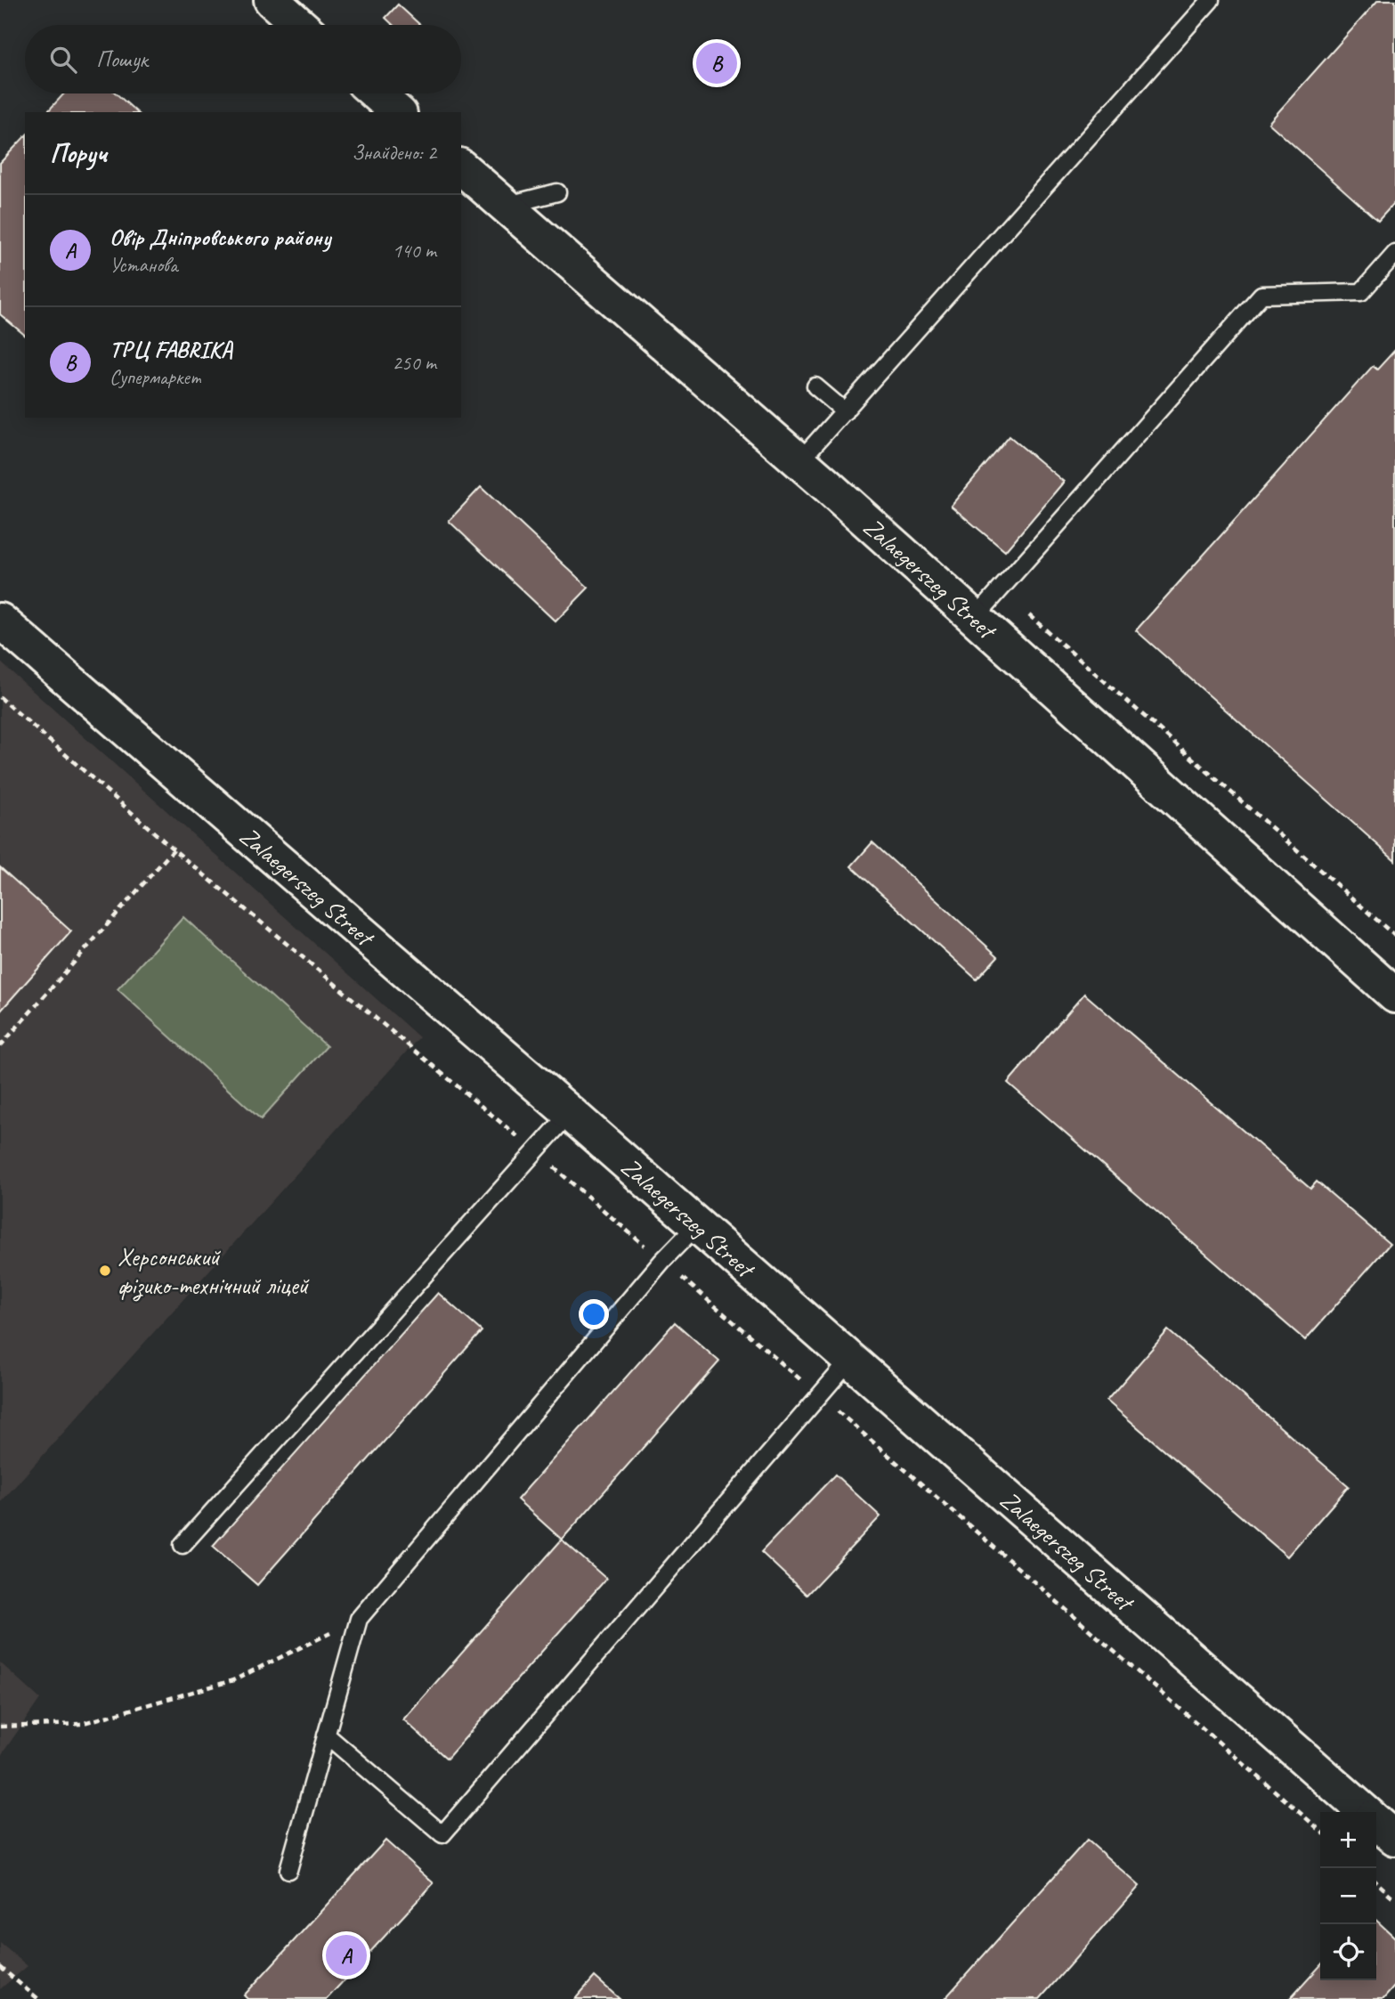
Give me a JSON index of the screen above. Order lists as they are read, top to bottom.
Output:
{
  "streets": {
    "main road": ["Zalaegerszeg Street"]
  },
  "places": ["Херсонський фізико-технічний ліцей"],
  "page": {
    "search": "Пошук",
    "pins": ["B", "A"],
    "heading": ["Поруч", "Знайдено: 2"],
    "list": [
      {
        "mark": "A",
        "name": "Овір Дніпровського району",
        "note": "Установа",
        "value": "140 m"
      },
      {
        "mark": "B",
        "name": "ТРЦ FABRIKA",
        "note": "Супермаркет",
        "value": "250 m"
      }
    ],
    "map_buttons": ["+", "−"]
  }
}
